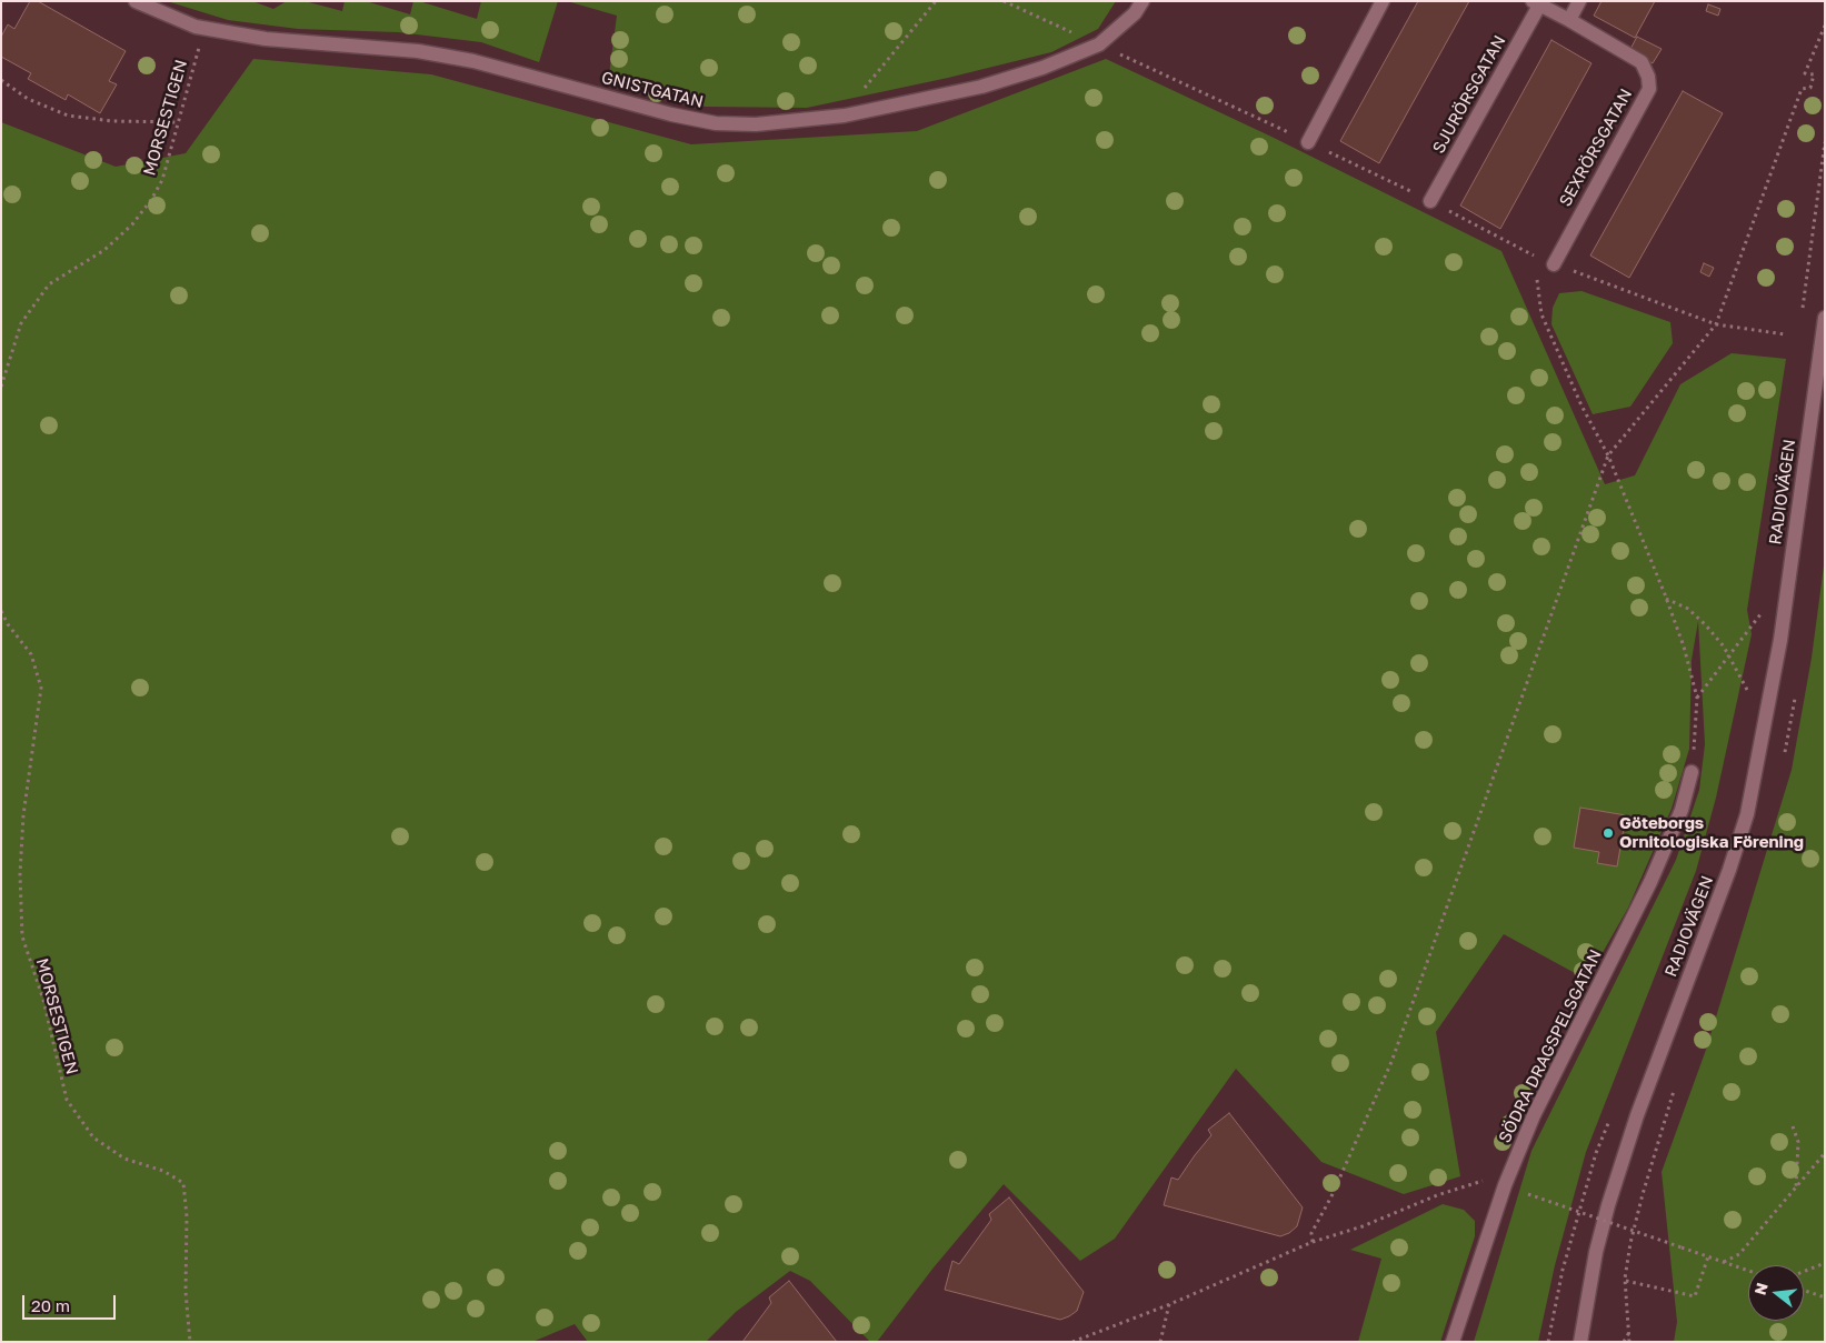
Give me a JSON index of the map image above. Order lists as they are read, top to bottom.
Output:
{
  "streets": {
    "street": [
      "GNISTGATAN",
      "SJURÖRSGATAN",
      "SEXRÖRSGATAN",
      "RADIOVÄGEN",
      "SÖDRA DRAGSPELSGATAN"
    ],
    "path": ["MORSESTIGEN"]
  },
  "crossings": [
    ["GNISTGATAN", "MORSESTIGEN"],
    ["SJURÖRSGATAN", "SEXRÖRSGATAN"]
  ],
  "places": ["Göteborgs Ornitologiska Förening"],
  "scale_bar": "20 m",
  "north": "left"
}
